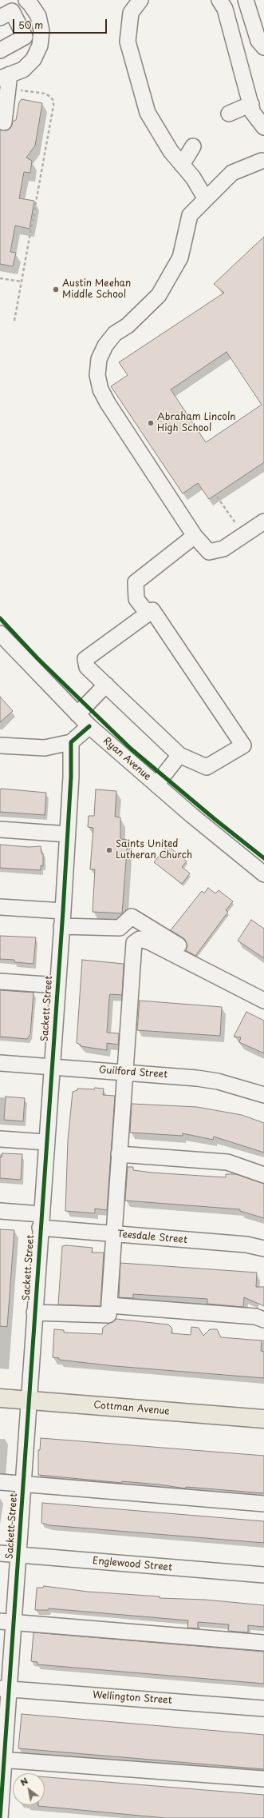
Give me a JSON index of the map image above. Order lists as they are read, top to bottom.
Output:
{
  "streets": {
    "main road": ["Cottman Avenue"],
    "street": [
      "Ryan Avenue",
      "Sackett Street",
      "Guilford Street",
      "Teesdale Street",
      "Englewood Street",
      "Wellington Street"
    ]
  },
  "crossings": [
    ["Sackett Street", "Guilford Street"],
    ["Sackett Street", "Teesdale Street"],
    ["Sackett Street", "Cottman Avenue"],
    ["Sackett Street", "Englewood Street"],
    ["Sackett Street", "Wellington Street"]
  ],
  "places": ["Austin Meehan Middle School", "Abraham Lincoln High School", "Saints United Lutheran Church"],
  "scale_bar": "50 m",
  "north": "top left"
}
